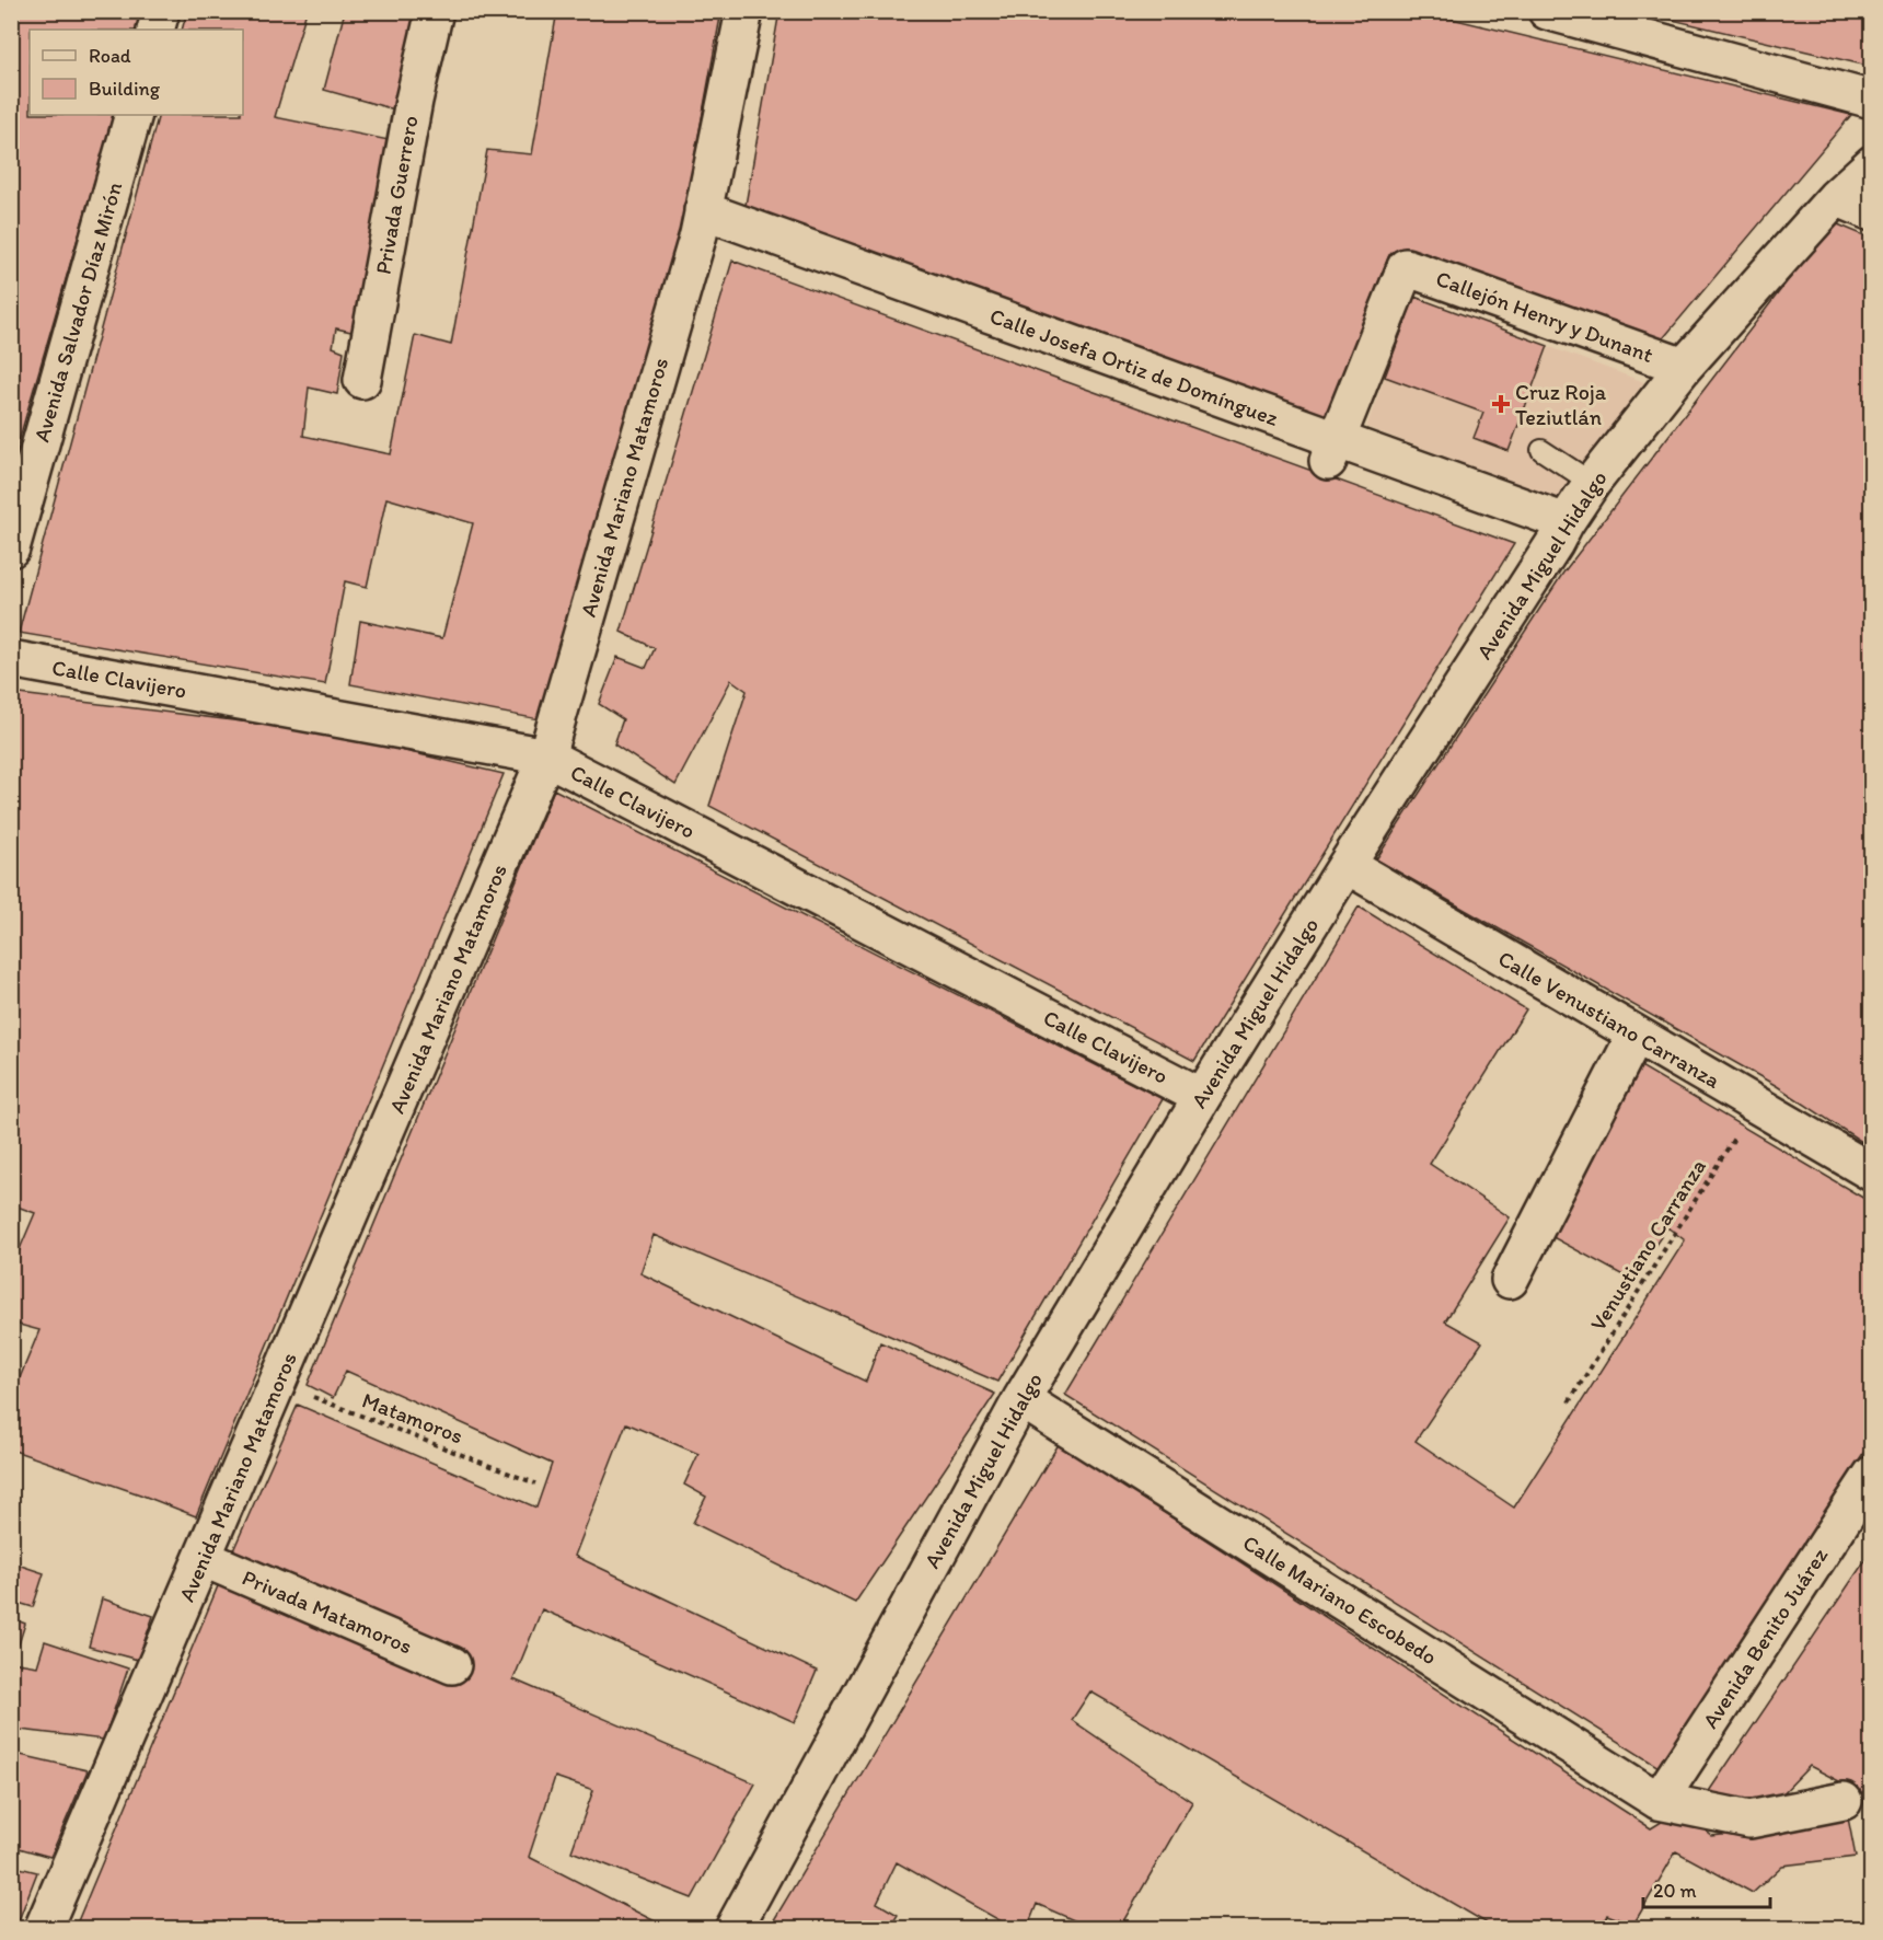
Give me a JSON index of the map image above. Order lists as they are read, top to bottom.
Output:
{
  "streets": {
    "street": [
      "Privada Guerrero",
      "Avenida Salvador Díaz Mirón",
      "Callejón Henry y Dunant",
      "Calle Josefa Ortiz de Domínguez",
      "Avenida Mariano Matamoros",
      "Avenida Miguel Hidalgo",
      "Calle Clavijero",
      "Calle Venustiano Carranza",
      "Calle Mariano Escobedo",
      "Privada Matamoros",
      "Avenida Benito Juárez"
    ],
    "path": ["Venustiano Carranza", "Matamoros"]
  },
  "crossings": [
    ["Callejón Henry y Dunant", "Calle Josefa Ortiz de Domínguez"],
    ["Callejón Henry y Dunant", "Avenida Miguel Hidalgo"],
    ["Calle Josefa Ortiz de Domínguez", "Avenida Mariano Matamoros"],
    ["Calle Josefa Ortiz de Domínguez", "Avenida Miguel Hidalgo"],
    ["Avenida Mariano Matamoros", "Calle Clavijero"],
    ["Avenida Mariano Matamoros", "Matamoros"],
    ["Avenida Mariano Matamoros", "Privada Matamoros"],
    ["Avenida Miguel Hidalgo", "Calle Clavijero"],
    ["Avenida Miguel Hidalgo", "Calle Venustiano Carranza"],
    ["Avenida Miguel Hidalgo", "Calle Mariano Escobedo"],
    ["Calle Venustiano Carranza", "Venustiano Carranza"],
    ["Calle Mariano Escobedo", "Avenida Benito Juárez"]
  ],
  "places": {
    "health": ["Cruz Roja Teziutlán"]
  },
  "legend": ["Road", "Building"],
  "scale_bar": "20 m"
}
